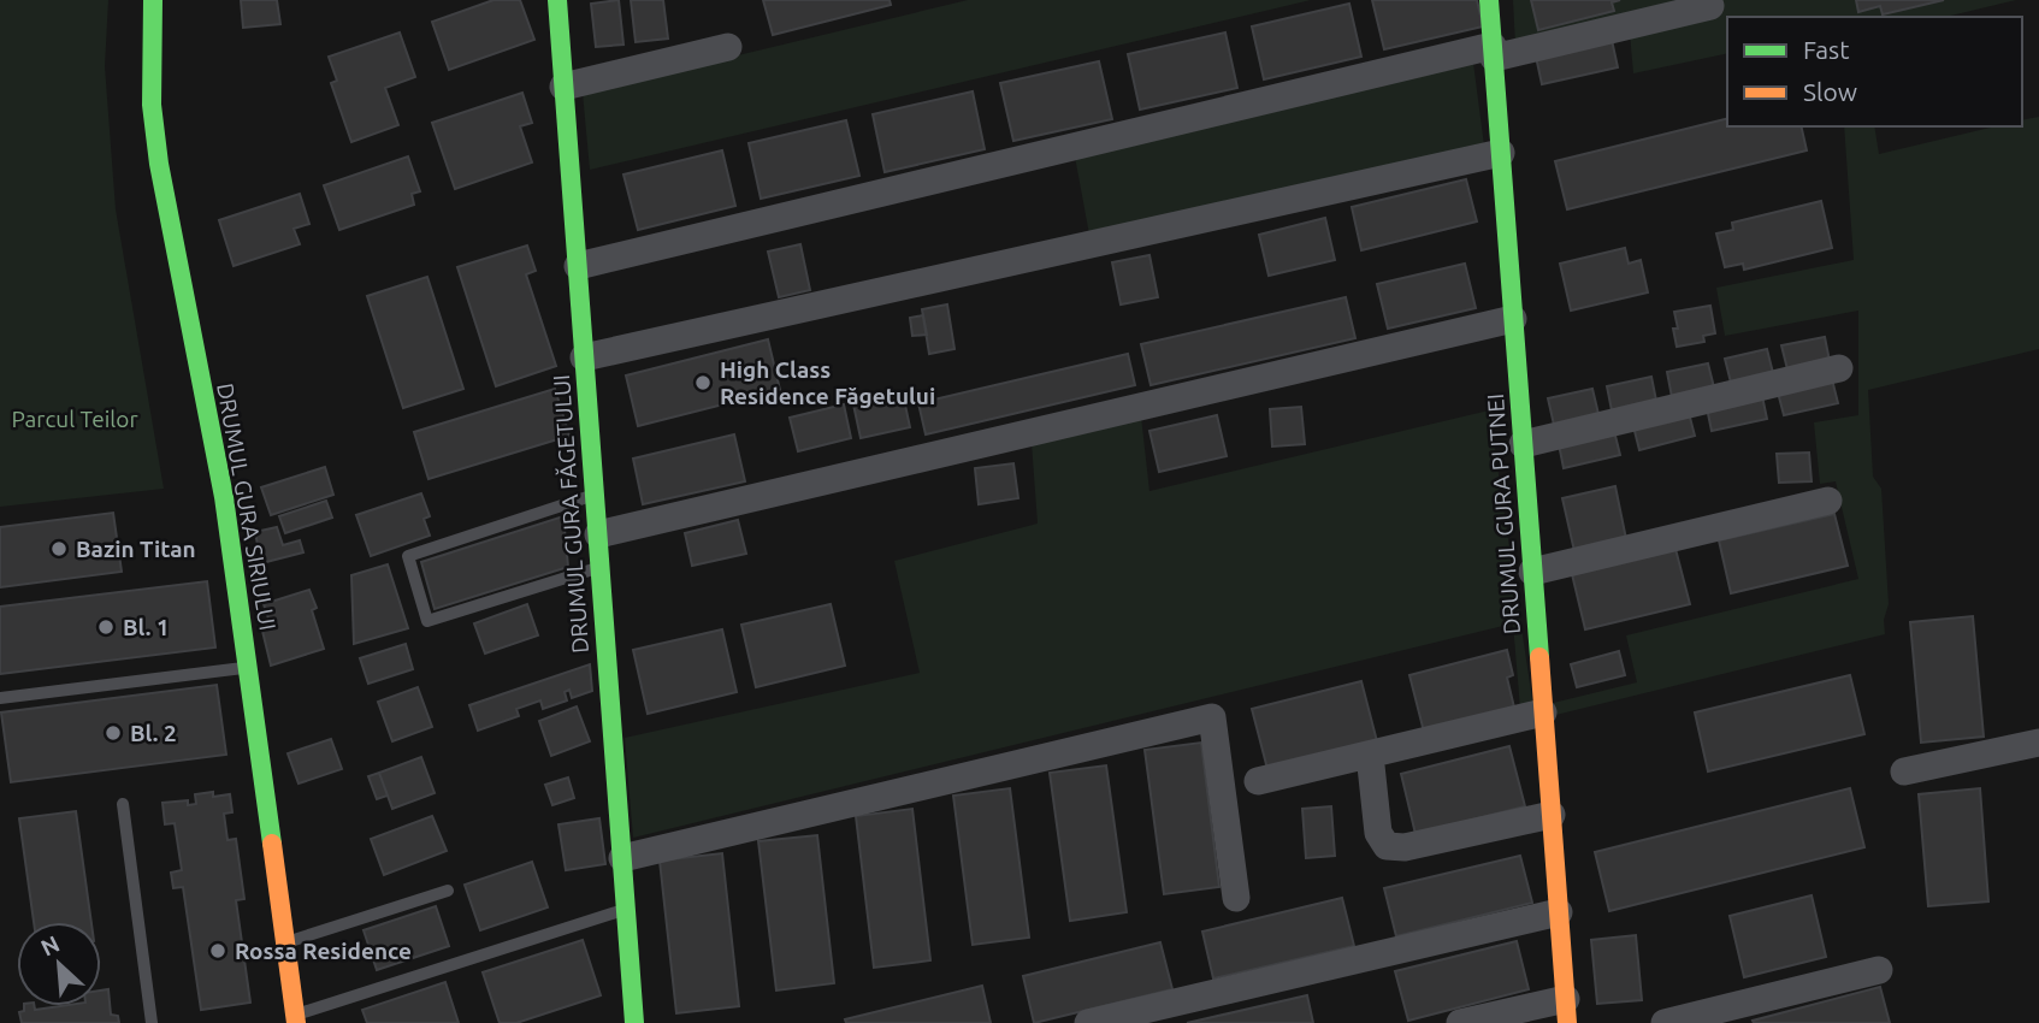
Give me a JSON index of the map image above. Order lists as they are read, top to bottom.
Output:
{
  "streets": {
    "street": ["DRUMUL GURA SIRIULUI", "DRUMUL GURA FĂGETULUI", "DRUMUL GURA PUTNEI"]
  },
  "parks": ["Parcul Teilor"],
  "places": [
    "High Class Residence Făgetului",
    "Bazin Titan",
    "Bl. 1",
    "Bl. 2",
    "Rossa Residence"
  ],
  "legend": ["Fast", "Slow"],
  "north": "top left"
}
